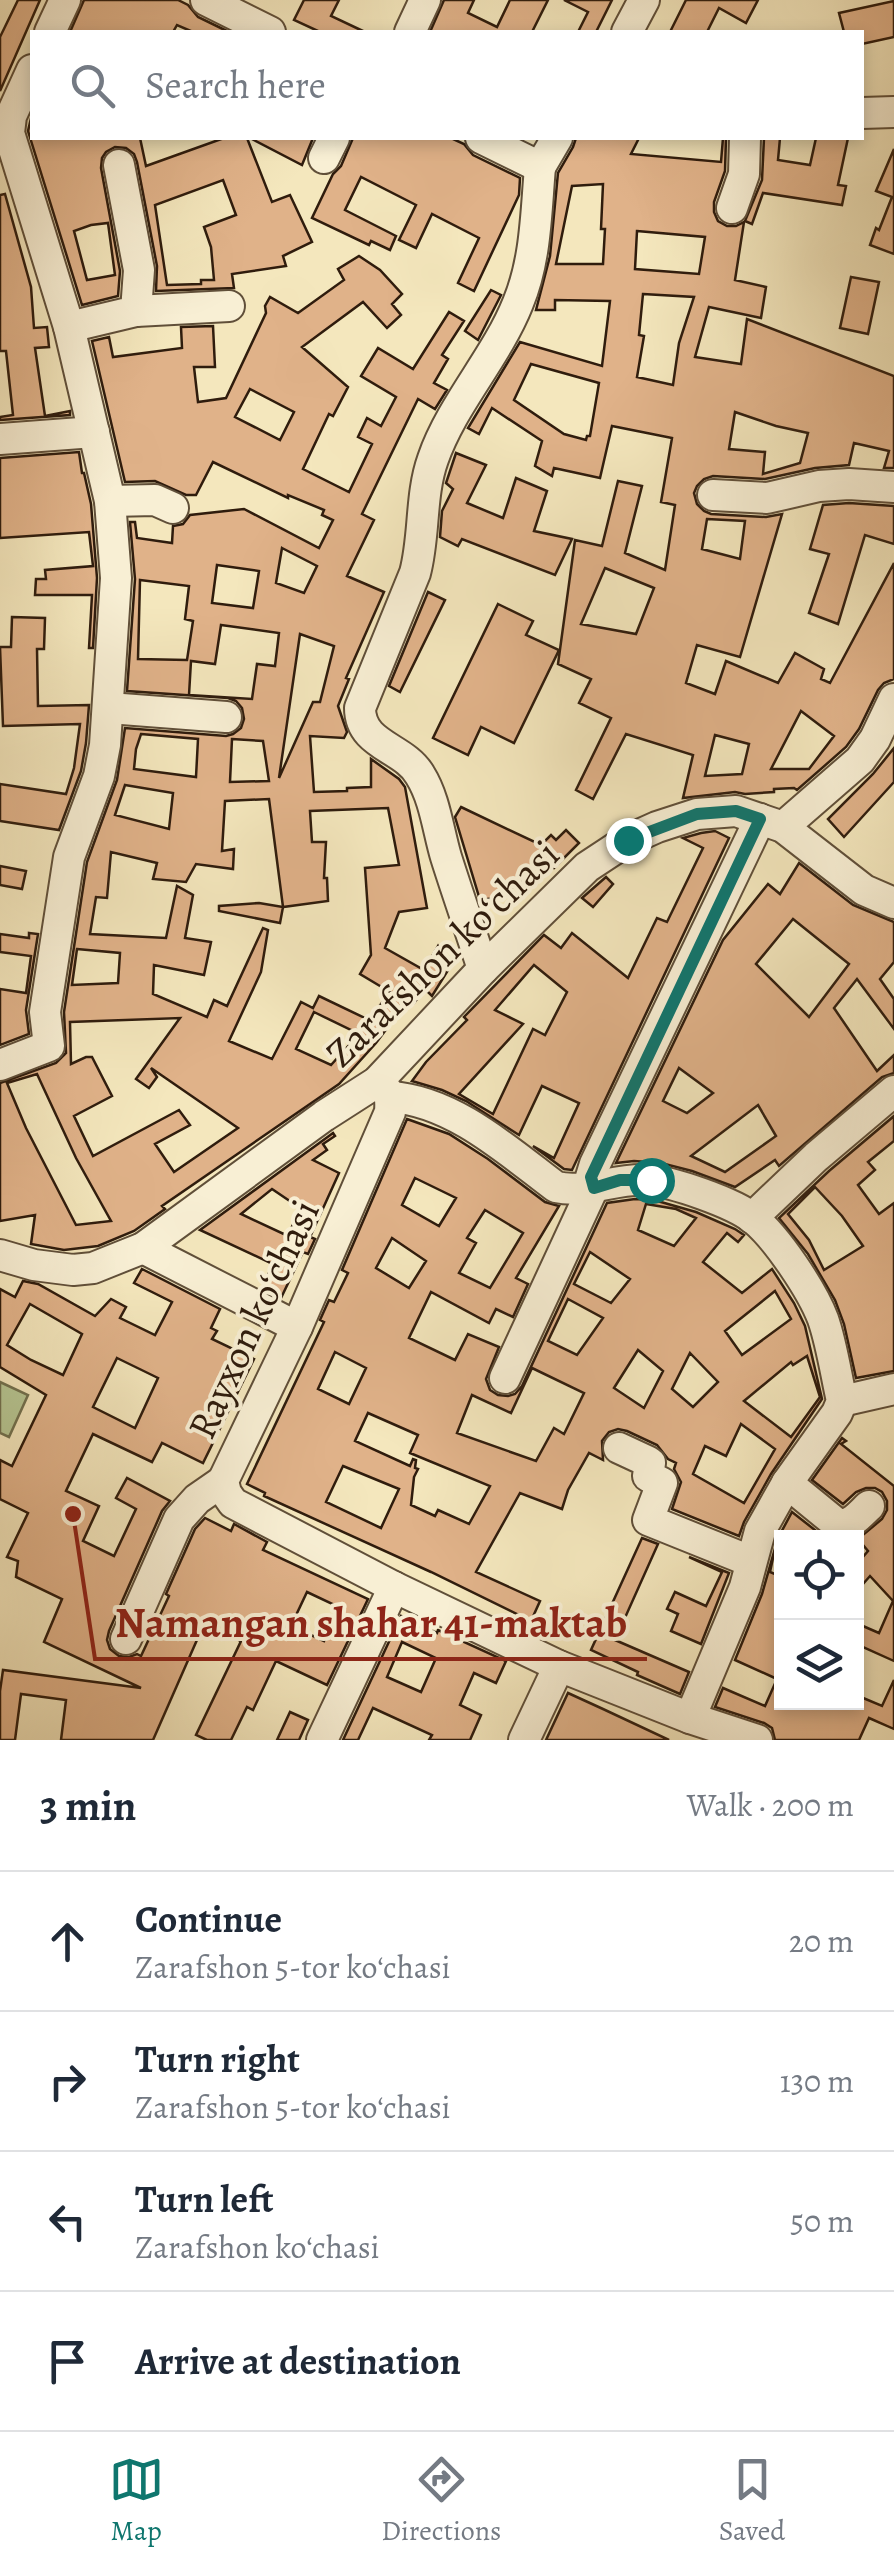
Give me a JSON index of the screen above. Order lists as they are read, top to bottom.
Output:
{
  "streets": {
    "street": ["Zarafshon koʻchasi", "Rayxon koʻchasi"]
  },
  "crossings": [
    ["Zarafshon koʻchasi", "Rayxon koʻchasi"]
  ],
  "places": ["Namangan shahar 41-maktab"],
  "page": {
    "search": "Search here",
    "heading": ["3 min", "Walk · 200 m"],
    "list": [
      ["Continue", "Zarafshon 5-tor koʻchasi", "20 m"],
      ["Turn right", "Zarafshon 5-tor koʻchasi", "130 m"],
      ["Turn left", "Zarafshon koʻchasi", "50 m"],
      "Arrive at destination"
    ],
    "nav": ["Map", "Directions", "Saved"]
  }
}
